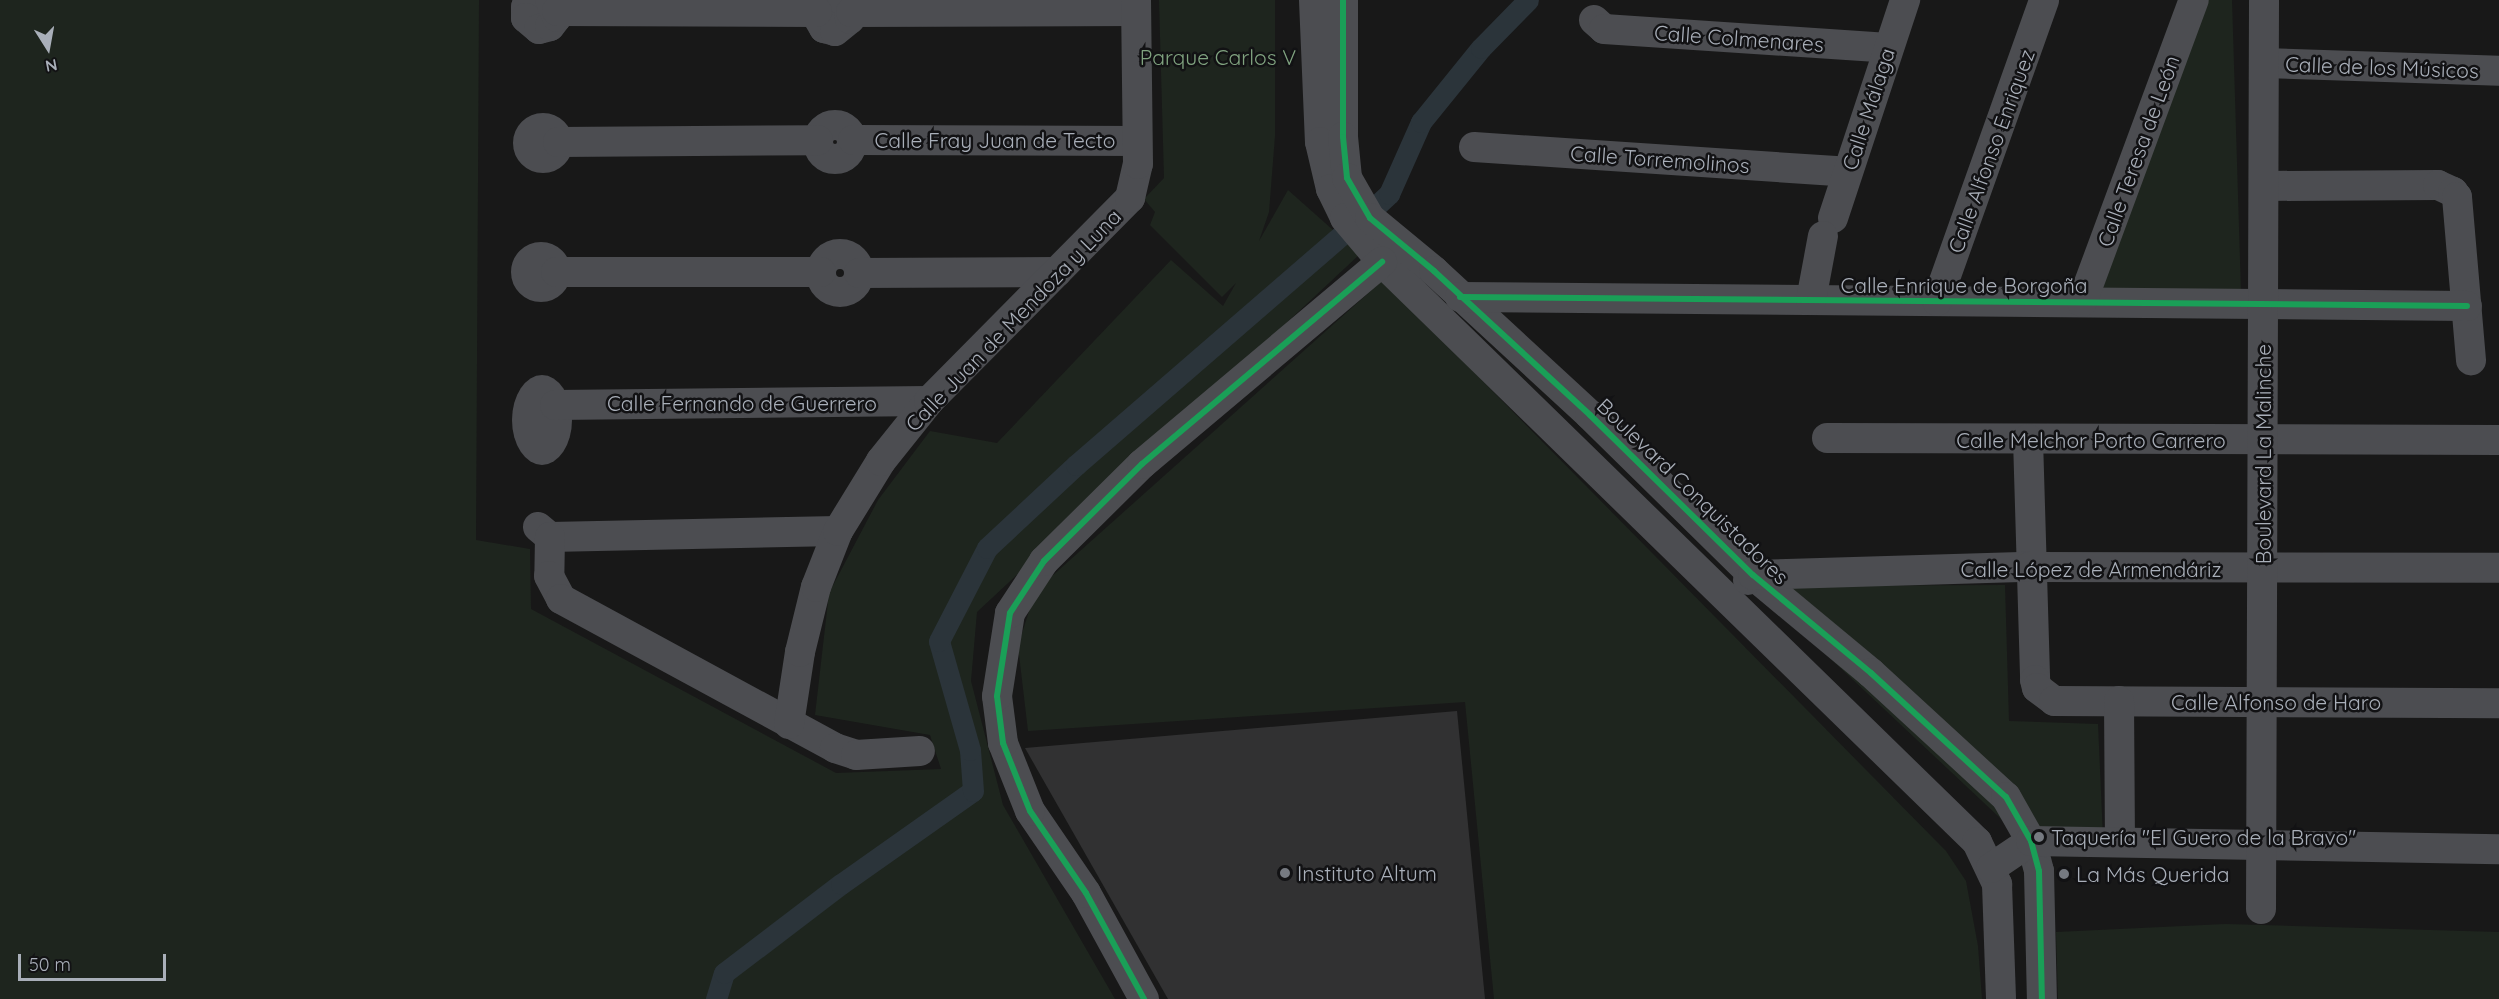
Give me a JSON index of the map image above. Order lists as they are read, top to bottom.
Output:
{
  "streets": {
    "street": [
      "Calle Colmenares",
      "Calle de los Músicos",
      "Calle Málaga",
      "Calle Fray Juan de Tecto",
      "Calle Alfonso Enriquez",
      "Calle Teresa de León",
      "Calle Torremolinos",
      "Calle Enrique de Borgoña",
      "Calle Juan de Mendoza y Luna",
      "Calle Fernando de Guerrero",
      "Calle Melchor Porto Carrero",
      "Boulevard La Malinche",
      "Boulevard Conquistadores",
      "Calle López de Armendáriz",
      "Calle Alfonso de Haro"
    ]
  },
  "crossings": [
    ["Calle Colmenares", "Calle Málaga"],
    ["Calle de los Músicos", "Boulevard La Malinche"],
    ["Calle Málaga", "Calle Torremolinos"],
    ["Calle Málaga", "Calle Enrique de Borgoña"],
    ["Calle Fray Juan de Tecto", "Calle Juan de Mendoza y Luna"],
    ["Calle Alfonso Enriquez", "Calle Enrique de Borgoña"],
    ["Calle Teresa de León", "Calle Enrique de Borgoña"],
    ["Calle Enrique de Borgoña", "Boulevard La Malinche"],
    ["Calle Enrique de Borgoña", "Boulevard Conquistadores"],
    ["Calle Juan de Mendoza y Luna", "Calle Fernando de Guerrero"],
    ["Calle Melchor Porto Carrero", "Boulevard La Malinche"],
    ["Boulevard La Malinche", "Calle López de Armendáriz"],
    ["Boulevard La Malinche", "Calle Alfonso de Haro"],
    ["Boulevard Conquistadores", "Calle López de Armendáriz"],
    ["Calle López de Armendáriz", "Calle Alfonso de Haro"]
  ],
  "parks": ["Parque Carlos V"],
  "places": ["Taquería \"El Guero de la Bravo\"", "Instituto Altum", "La Más Querida"],
  "scale_bar": "50 m",
  "north": "bottom"
}
